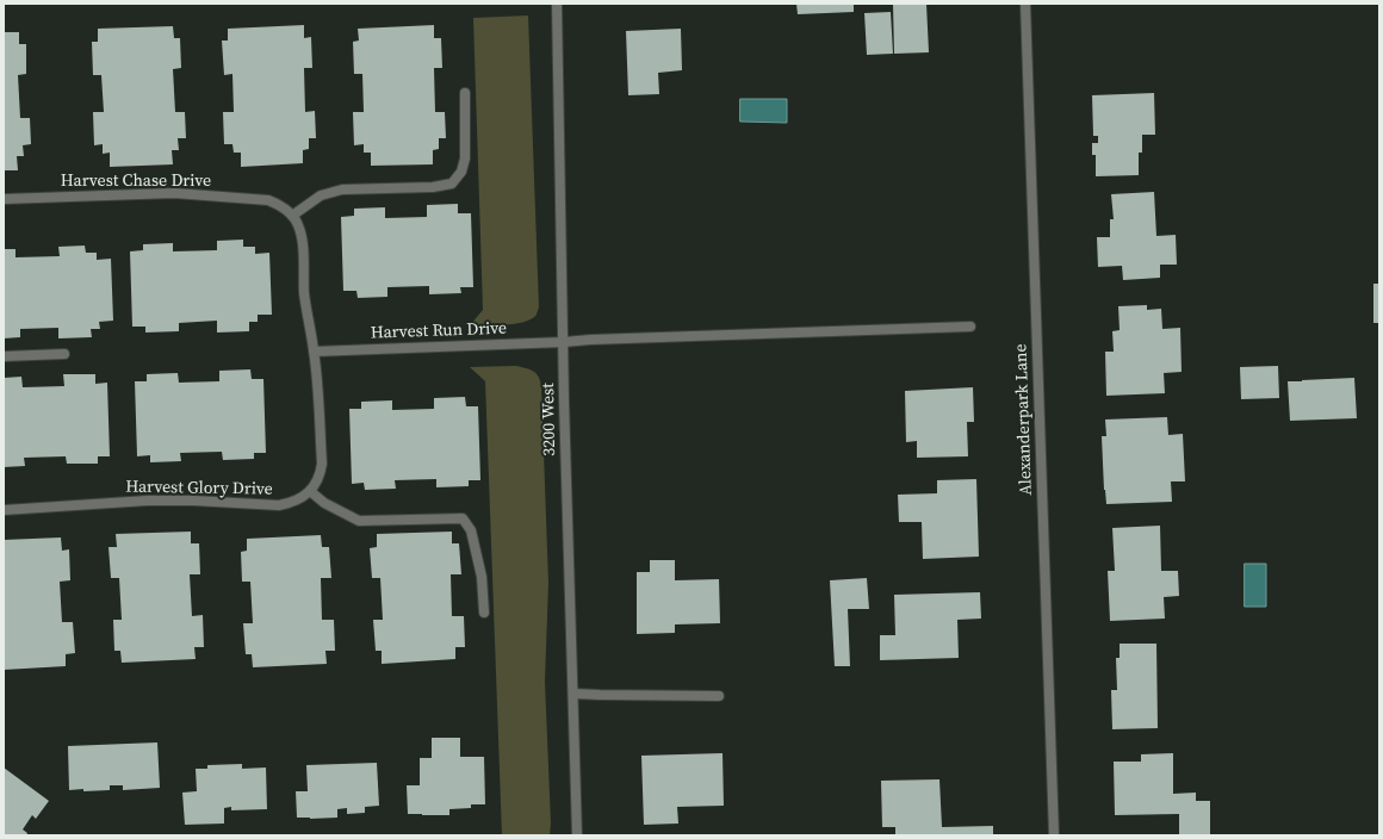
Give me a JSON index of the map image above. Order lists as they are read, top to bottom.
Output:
{
  "streets": {
    "street": [
      "Harvest Chase Drive",
      "Harvest Run Drive",
      "3200 West",
      "Alexanderpark Lane",
      "Harvest Glory Drive"
    ]
  },
  "crossings": [
    ["Harvest Run Drive", "3200 West"]
  ]
}
